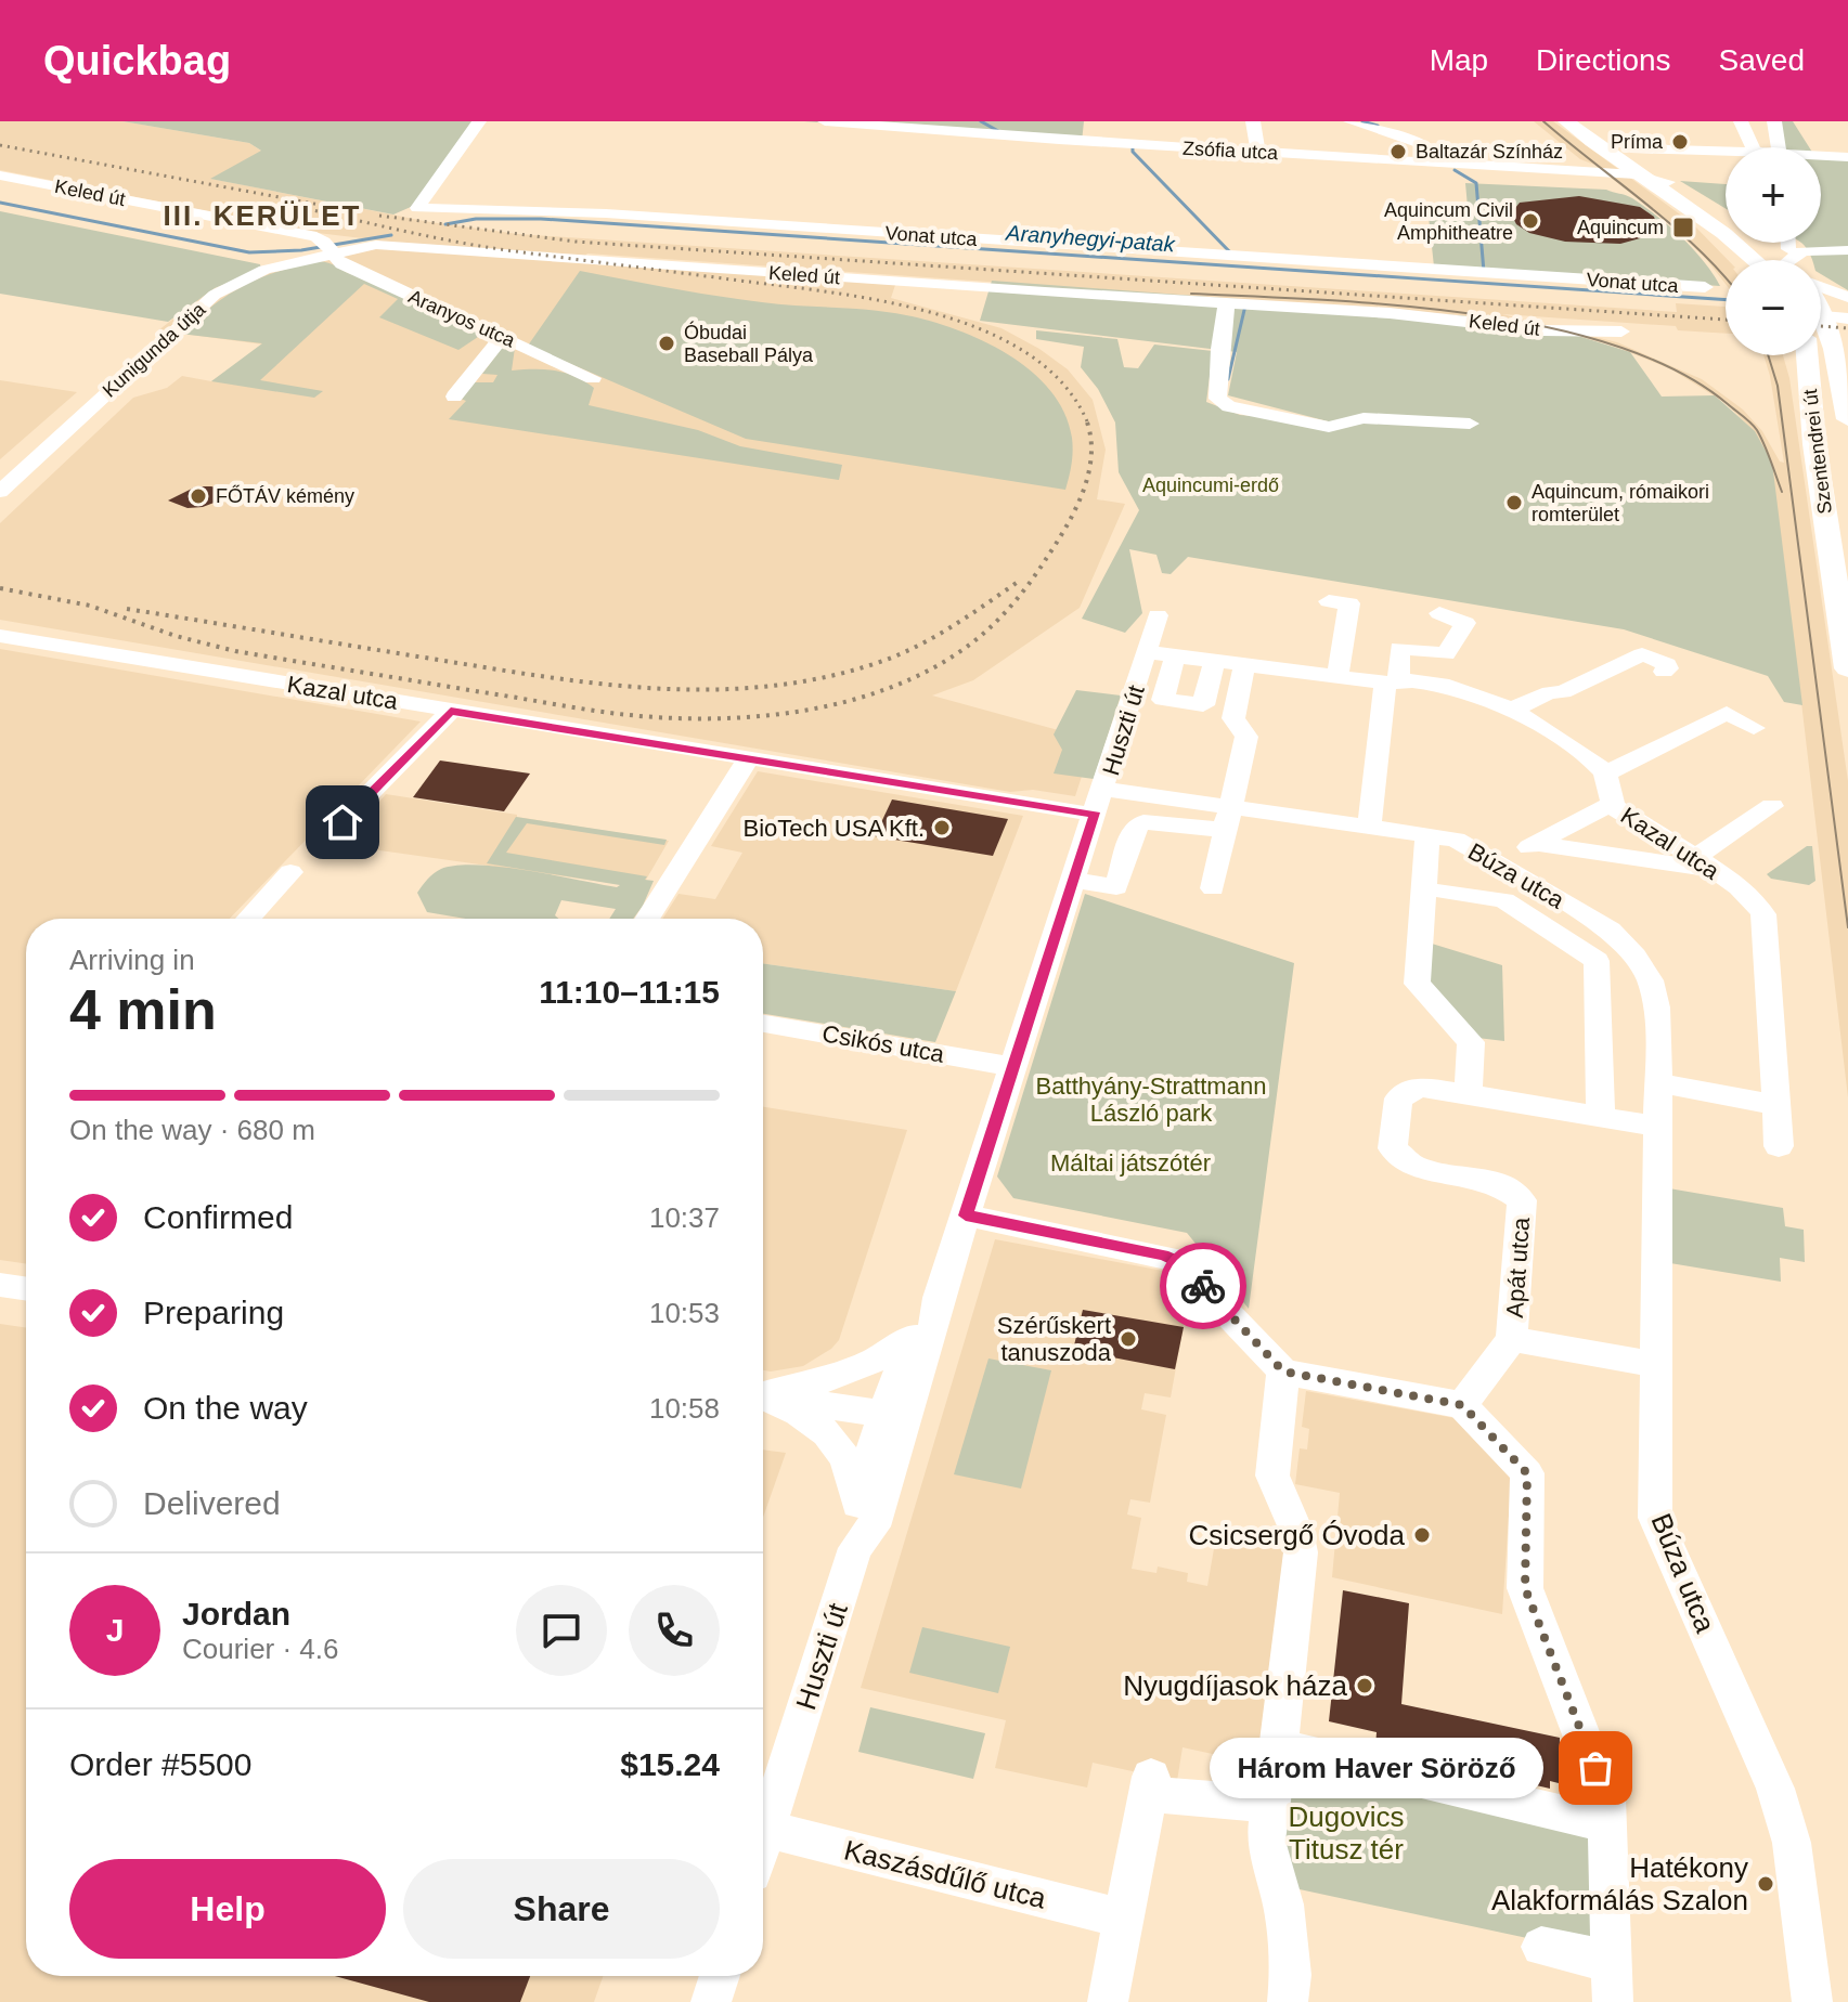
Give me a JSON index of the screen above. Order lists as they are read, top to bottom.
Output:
{
  "streets": {
    "main road": ["Szentendrei út"],
    "street": [
      "Zsófia utca",
      "Keled út",
      "Vonat utca",
      "Aranyos utca",
      "Kunigunda útja",
      "Kazal utca",
      "Huszti út",
      "Búza utca",
      "Csikós utca",
      "Apát utca",
      "Kaszásdűlő utca"
    ]
  },
  "crossings": [
    ["Keled út", "Aranyos utca"],
    ["Keled út", "Kunigunda útja"],
    ["Aranyos utca", "Kunigunda útja"],
    ["Kazal utca", "Huszti út"],
    ["Kazal utca", "Búza utca"],
    ["Huszti út", "Búza utca"],
    ["Huszti út", "Csikós utca"],
    ["Huszti út", "Kaszásdűlő utca"]
  ],
  "districts": ["III. KERÜLET"],
  "water": ["Aranyhegyi-patak"],
  "parks": [
    "Aquincumi-erdő",
    "Batthyány-Strattmann László park",
    "Máltai játszótér",
    "Dugovics Titusz tér"
  ],
  "places": {
    "other": [
      "Príma",
      "Baltazár Színház",
      "Aquincum Civil Amphitheatre",
      "Óbudai Baseball Pálya",
      "FŐTÁV kémény",
      "Aquincum, rómaikori romterület",
      "BioTech USA Kft.",
      "Szérűskert tanuszoda",
      "Csicsergő Óvoda",
      "Nyugdíjasok háza",
      "Három Haver Söröző",
      "Hatékony Alakformálás Szalon"
    ],
    "transit": ["Aquincum"]
  },
  "page": {
    "header": "Quickbag",
    "nav": ["Map", "Directions", "Saved"],
    "map_buttons": ["+", "−"],
    "heading": ["4 min", "Arriving in", "11:10–11:15"],
    "panel": [
      "Jordan",
      "Courier · 4.6",
      "Order #5500",
      "$15.24"
    ],
    "bar": "On the way · 680 m",
    "list": [
      ["Confirmed", "10:37"],
      ["Preparing", "10:53"],
      ["On the way", "10:58"],
      "Delivered"
    ],
    "round": "J",
    "bubble": "Három Haver Söröző",
    "buttons": ["Help", "Share"]
  }
}
